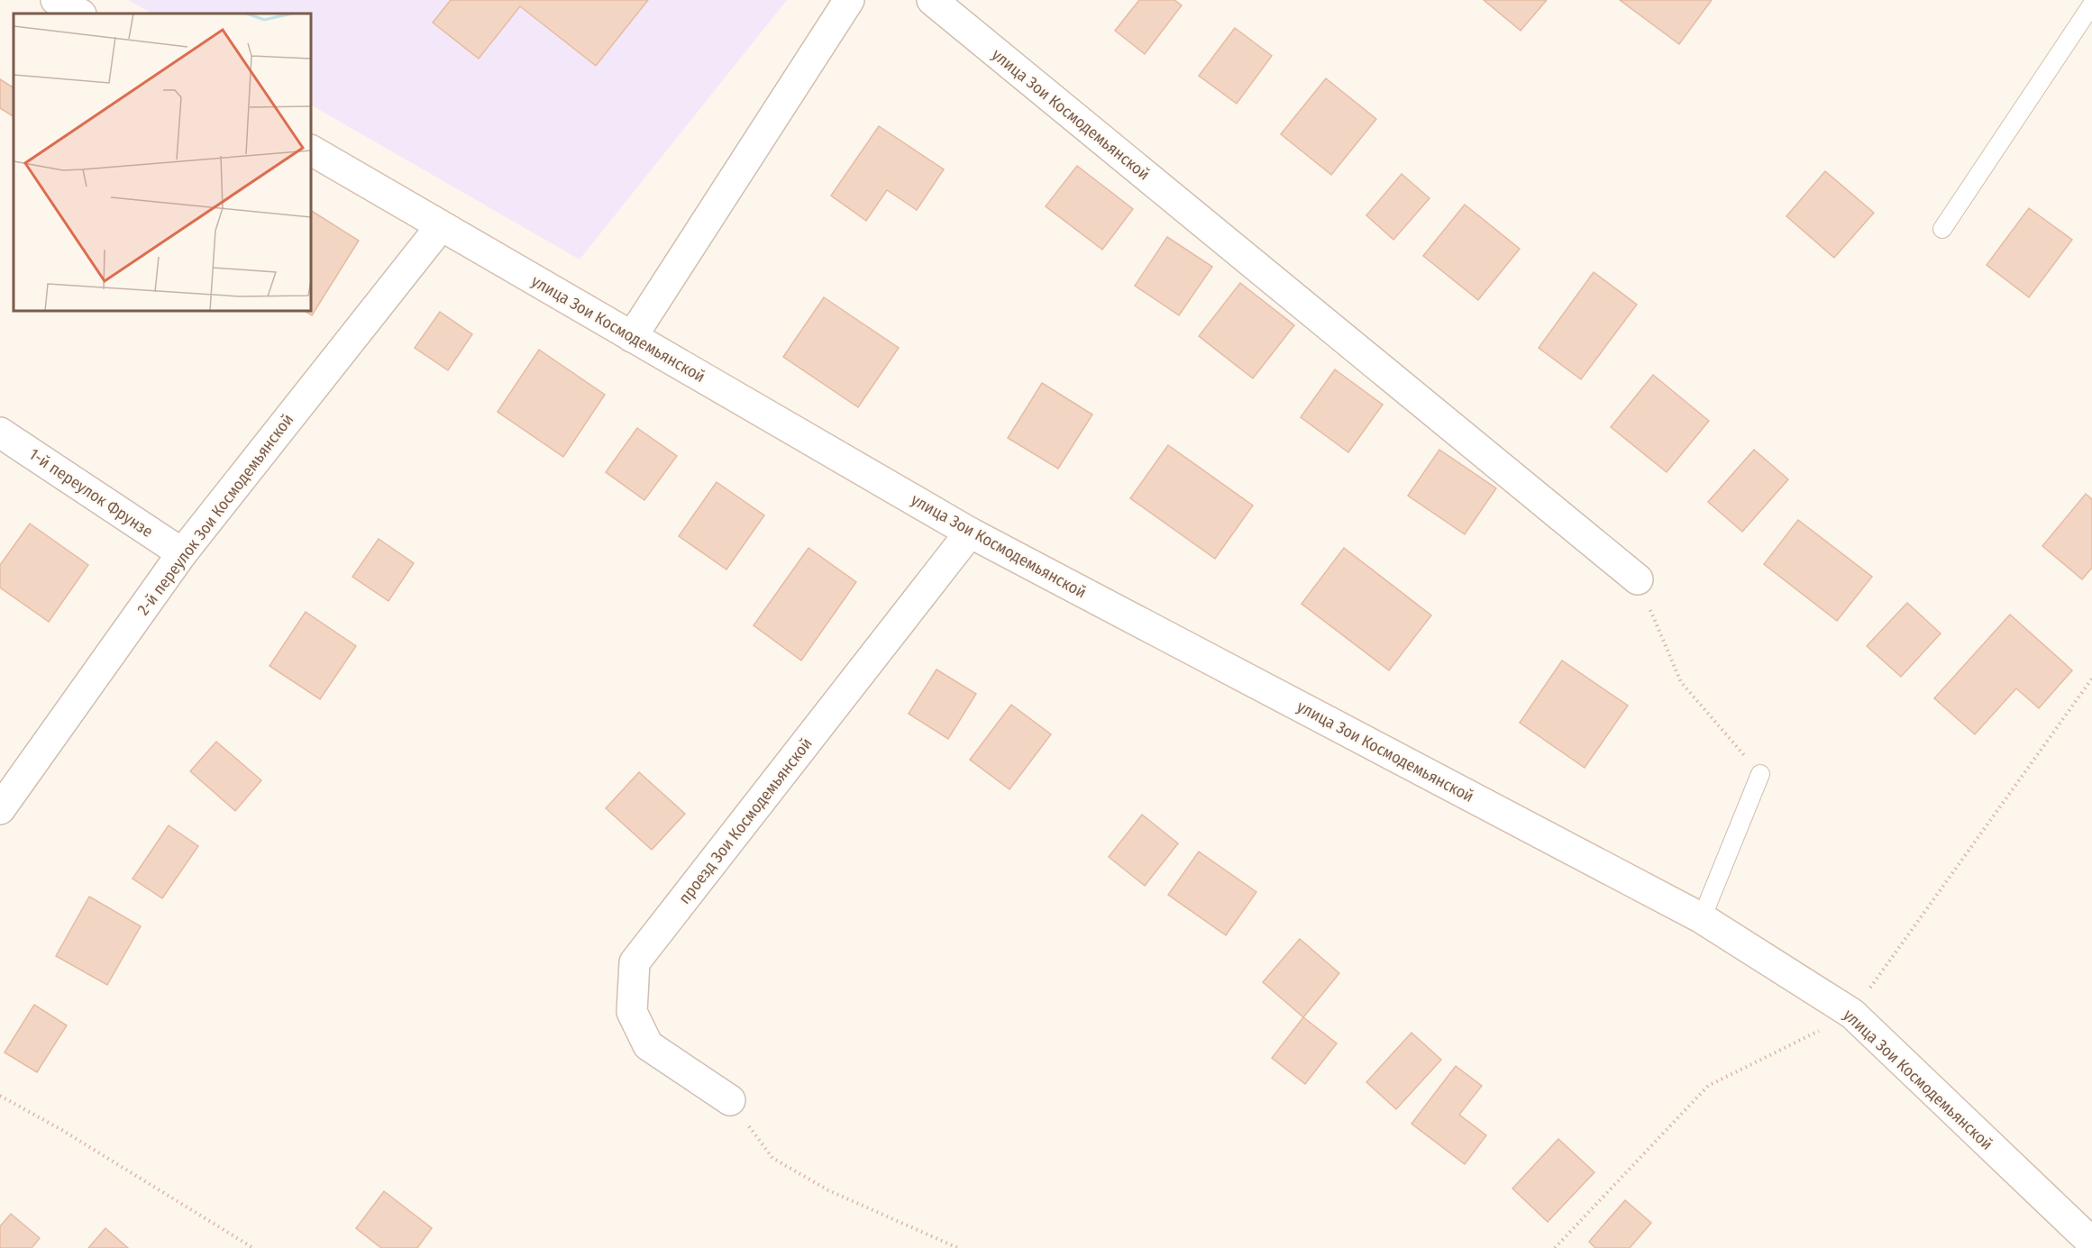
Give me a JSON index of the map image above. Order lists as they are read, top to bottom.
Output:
{
  "streets": {
    "street": [
      "улица Зои Космодемьянской",
      "1-й переулок Фрунзе",
      "2-й переулок Зои Космодемьянской",
      "проезд Зои Космодемьянской"
    ]
  },
  "crossings": [
    ["улица Зои Космодемьянской", "2-й переулок Зои Космодемьянской"],
    ["улица Зои Космодемьянской", "проезд Зои Космодемьянской"],
    ["1-й переулок Фрунзе", "2-й переулок Зои Космодемьянской"]
  ]
}
